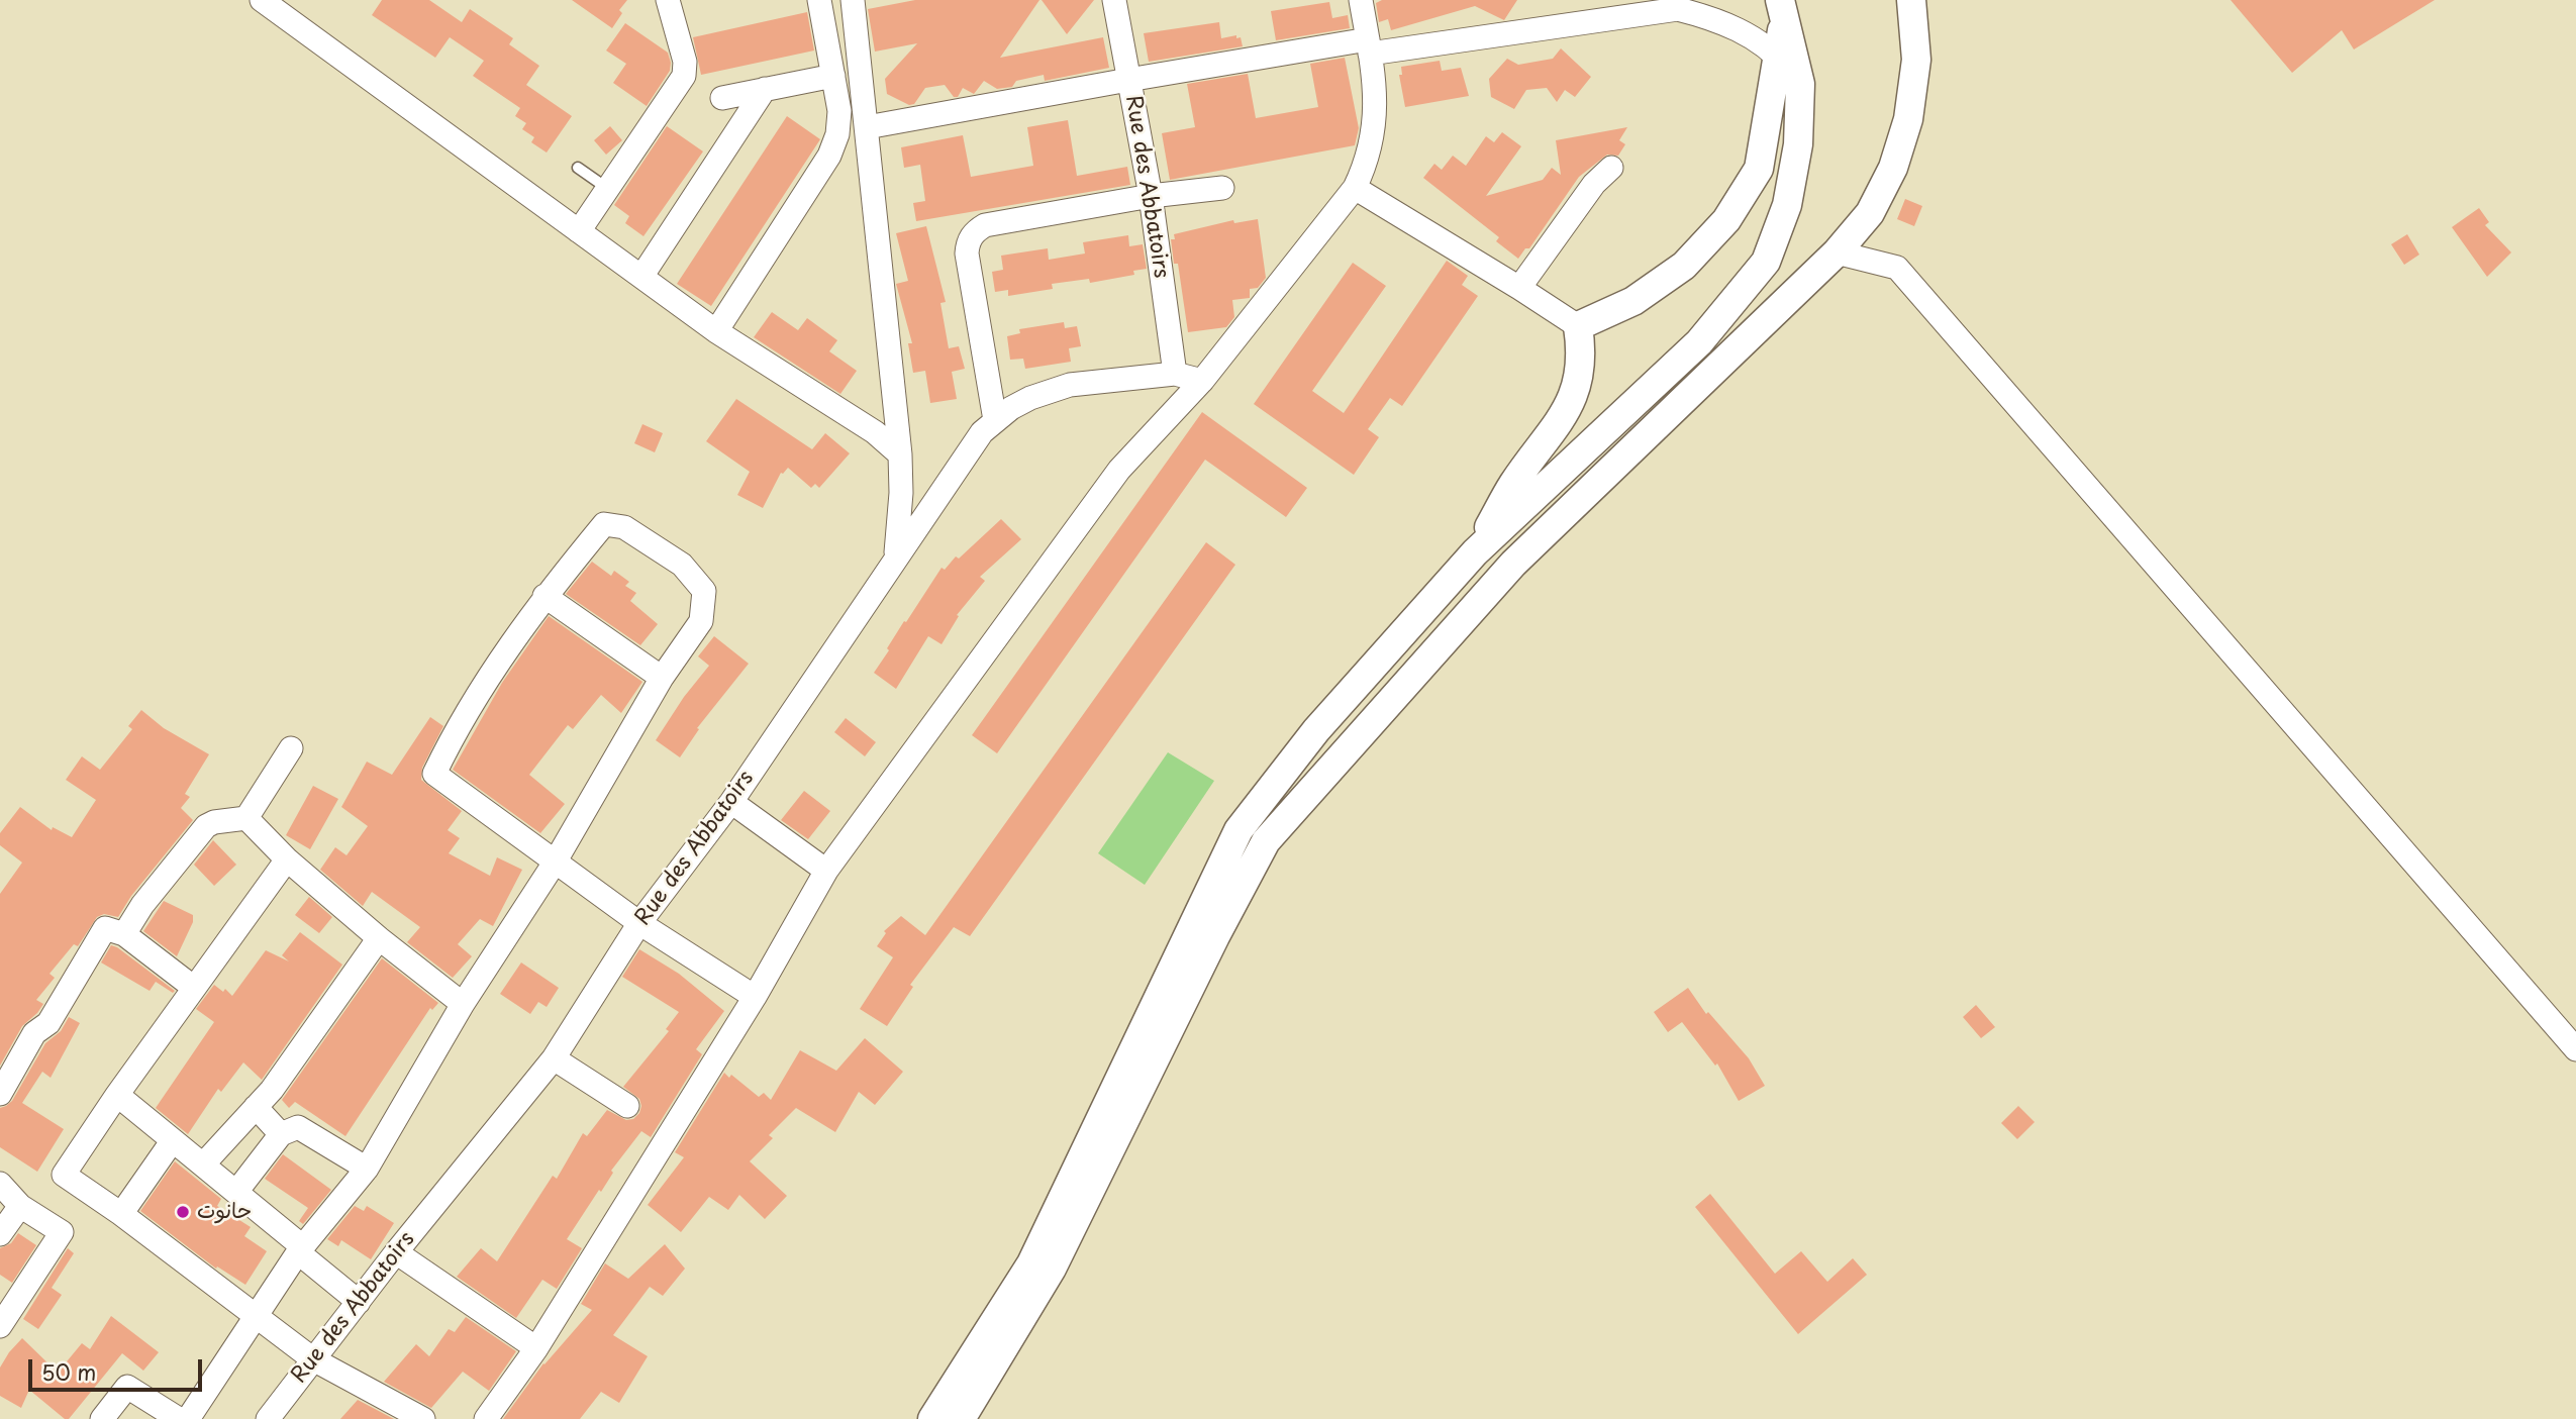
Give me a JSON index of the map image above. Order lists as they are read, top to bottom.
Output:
{
  "streets": {
    "street": ["Rue des Abbatoirs"]
  },
  "places": ["حانوت"],
  "scale_bar": "50 m"
}
